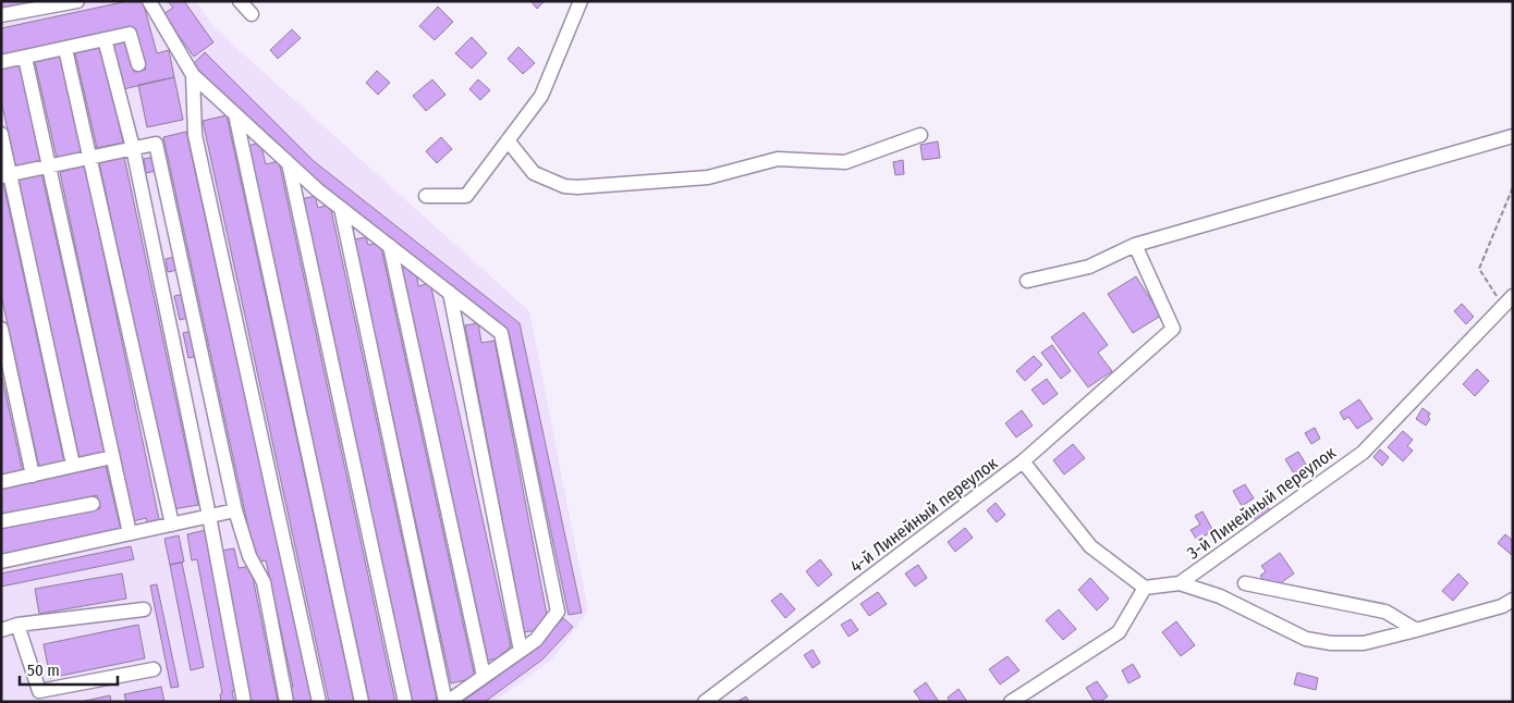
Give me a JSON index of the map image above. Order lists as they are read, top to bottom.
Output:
{
  "streets": {
    "street": ["3-й Линейный переулок", "4-й Линейный переулок"]
  },
  "crossings": [
    ["3-й Линейный переулок", "4-й Линейный переулок"]
  ],
  "scale_bar": "50 m"
}
